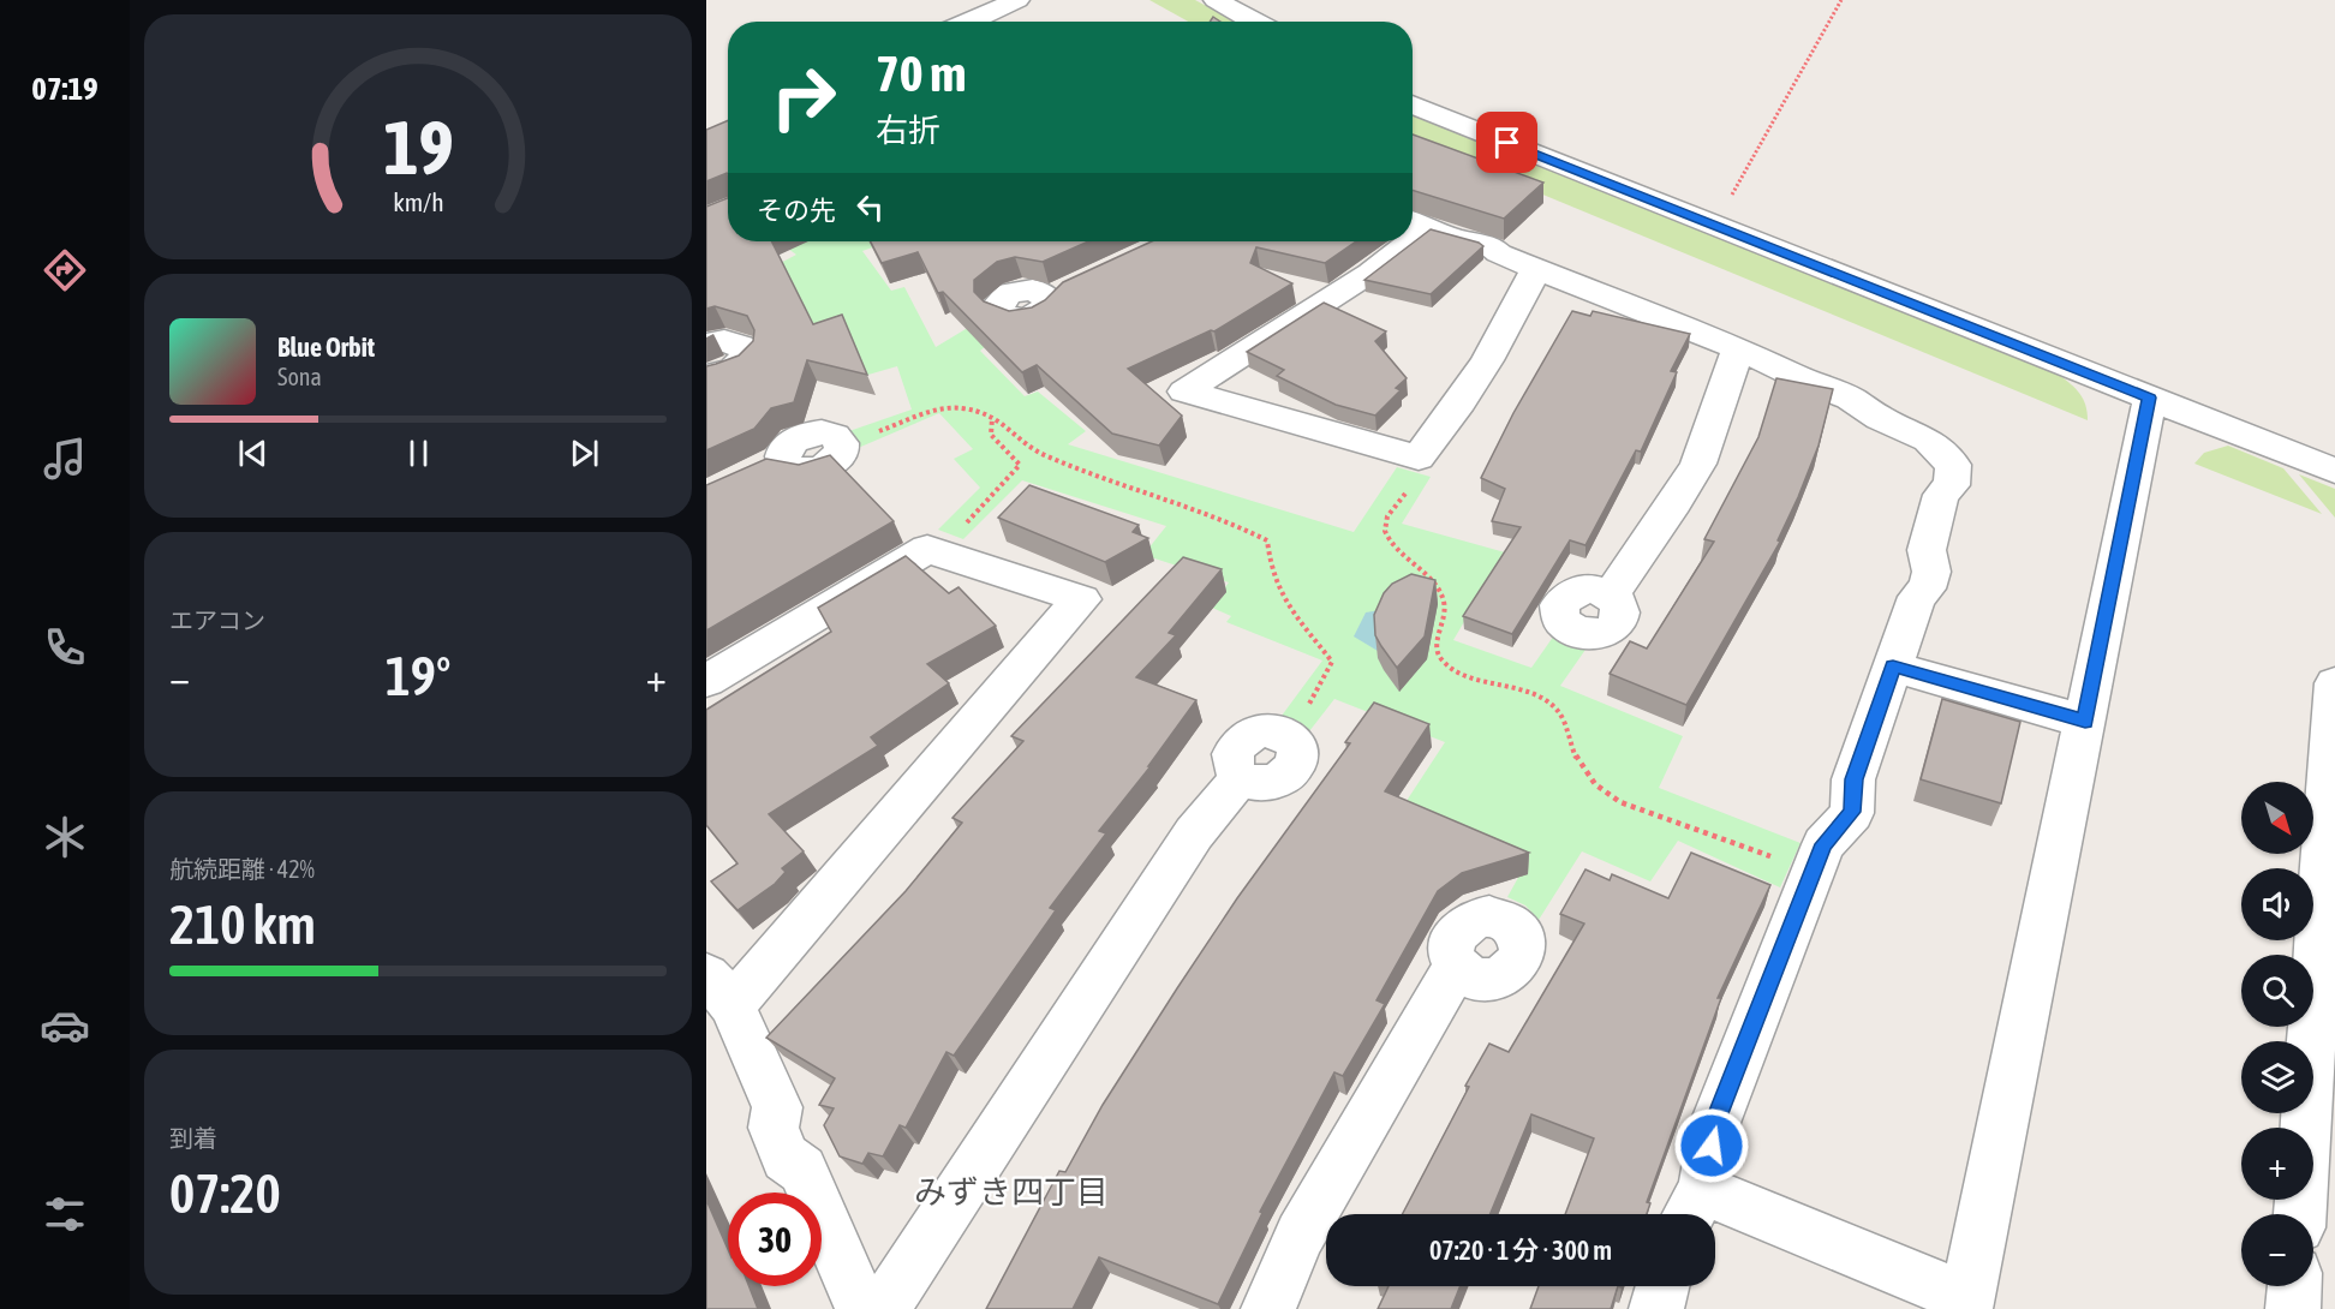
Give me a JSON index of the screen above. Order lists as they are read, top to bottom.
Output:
{
  "districts": ["みずき四丁目"],
  "north": "bottom right",
  "page": {
    "tabs": "07:19",
    "turn": ["70 m", "右折"],
    "then": "その先",
    "song": ["Blue Orbit", "Sona"],
    "tile": [
      "エアコン",
      ["航続距離 · 42%", "210 km"],
      ["到着", "07:20"]
    ],
    "heat": ["−", "19°", "+"],
    "map_buttons": ["+", "−"],
    "limit": "30",
    "trip": "07:20 · 1 分 · 300 m",
    "gauge": ["19", "km/h"]
  }
}
